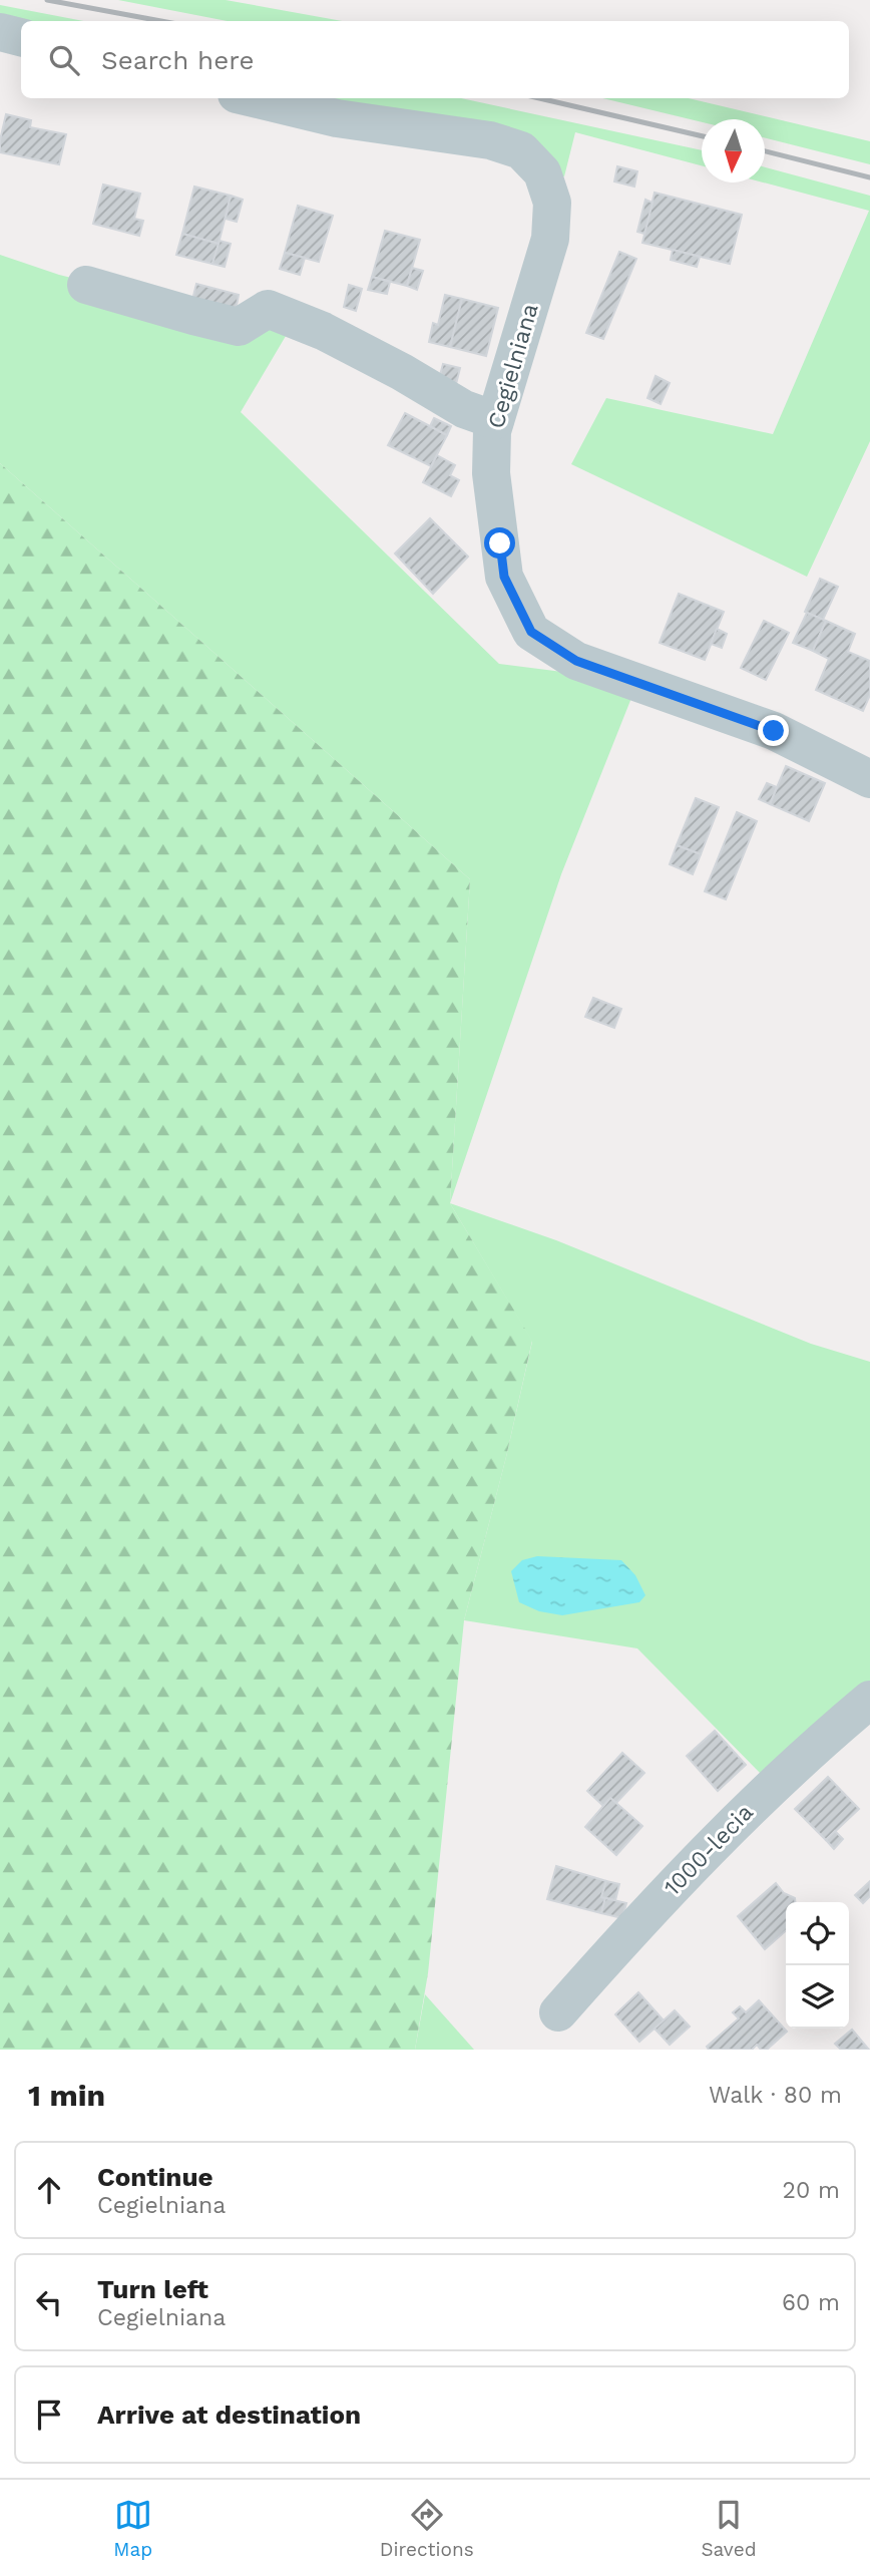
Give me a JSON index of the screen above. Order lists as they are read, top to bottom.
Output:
{
  "streets": {
    "street": ["Cegielniana", "1000-lecia"]
  },
  "north": "bottom",
  "page": {
    "search": "Search here",
    "heading": ["1 min", "Walk · 80 m"],
    "list": [
      ["Continue", "Cegielniana", "20 m"],
      ["Turn left", "Cegielniana", "60 m"],
      "Arrive at destination"
    ],
    "nav": ["Map", "Directions", "Saved"]
  }
}
